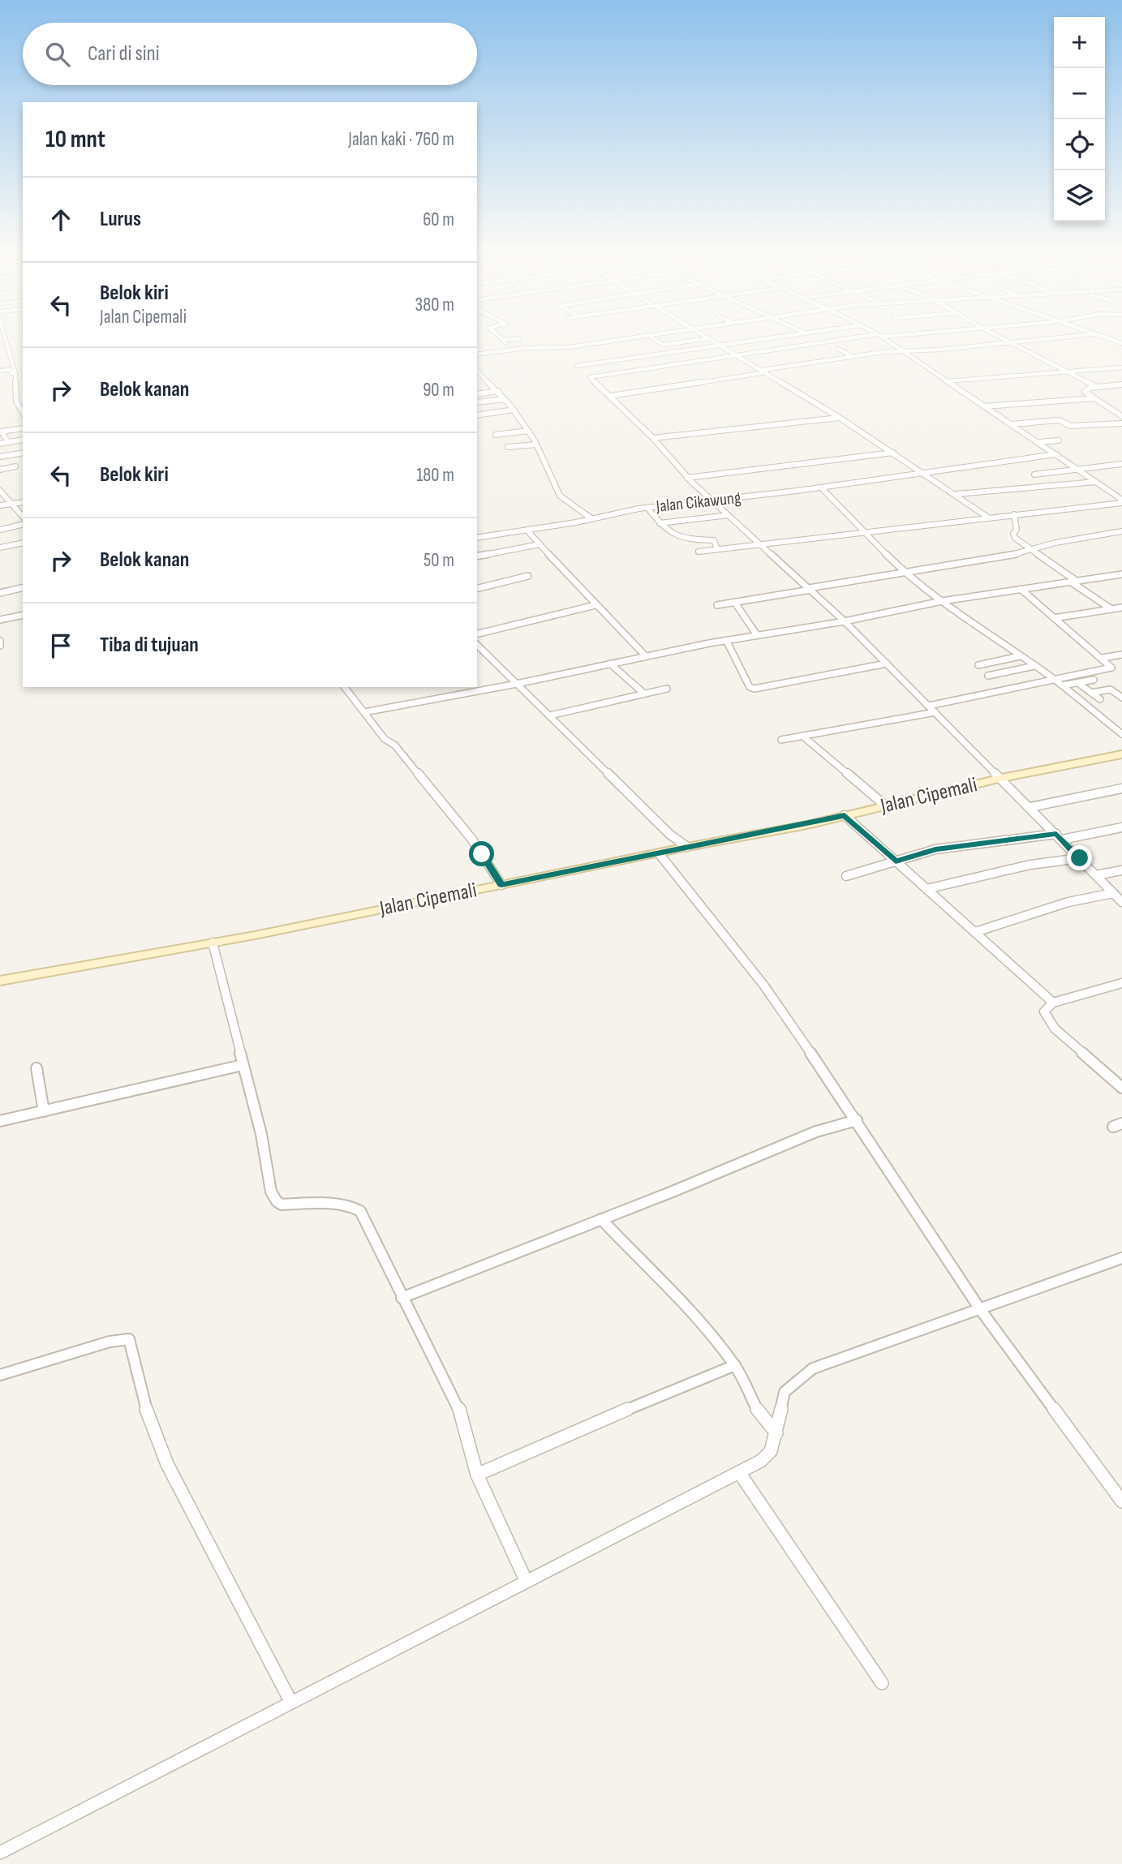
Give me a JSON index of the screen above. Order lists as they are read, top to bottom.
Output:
{
  "streets": {
    "main road": ["Jalan Cipemali"],
    "street": ["Jalan Cikawung"]
  },
  "page": {
    "map_buttons": ["+", "−"],
    "search": "Cari di sini",
    "heading": ["10 mnt", "Jalan kaki · 760 m"],
    "list": [
      ["Lurus", "60 m"],
      ["Belok kiri", "Jalan Cipemali", "380 m"],
      ["Belok kanan", "90 m"],
      ["Belok kiri", "180 m"],
      ["Belok kanan", "50 m"],
      "Tiba di tujuan"
    ]
  }
}
